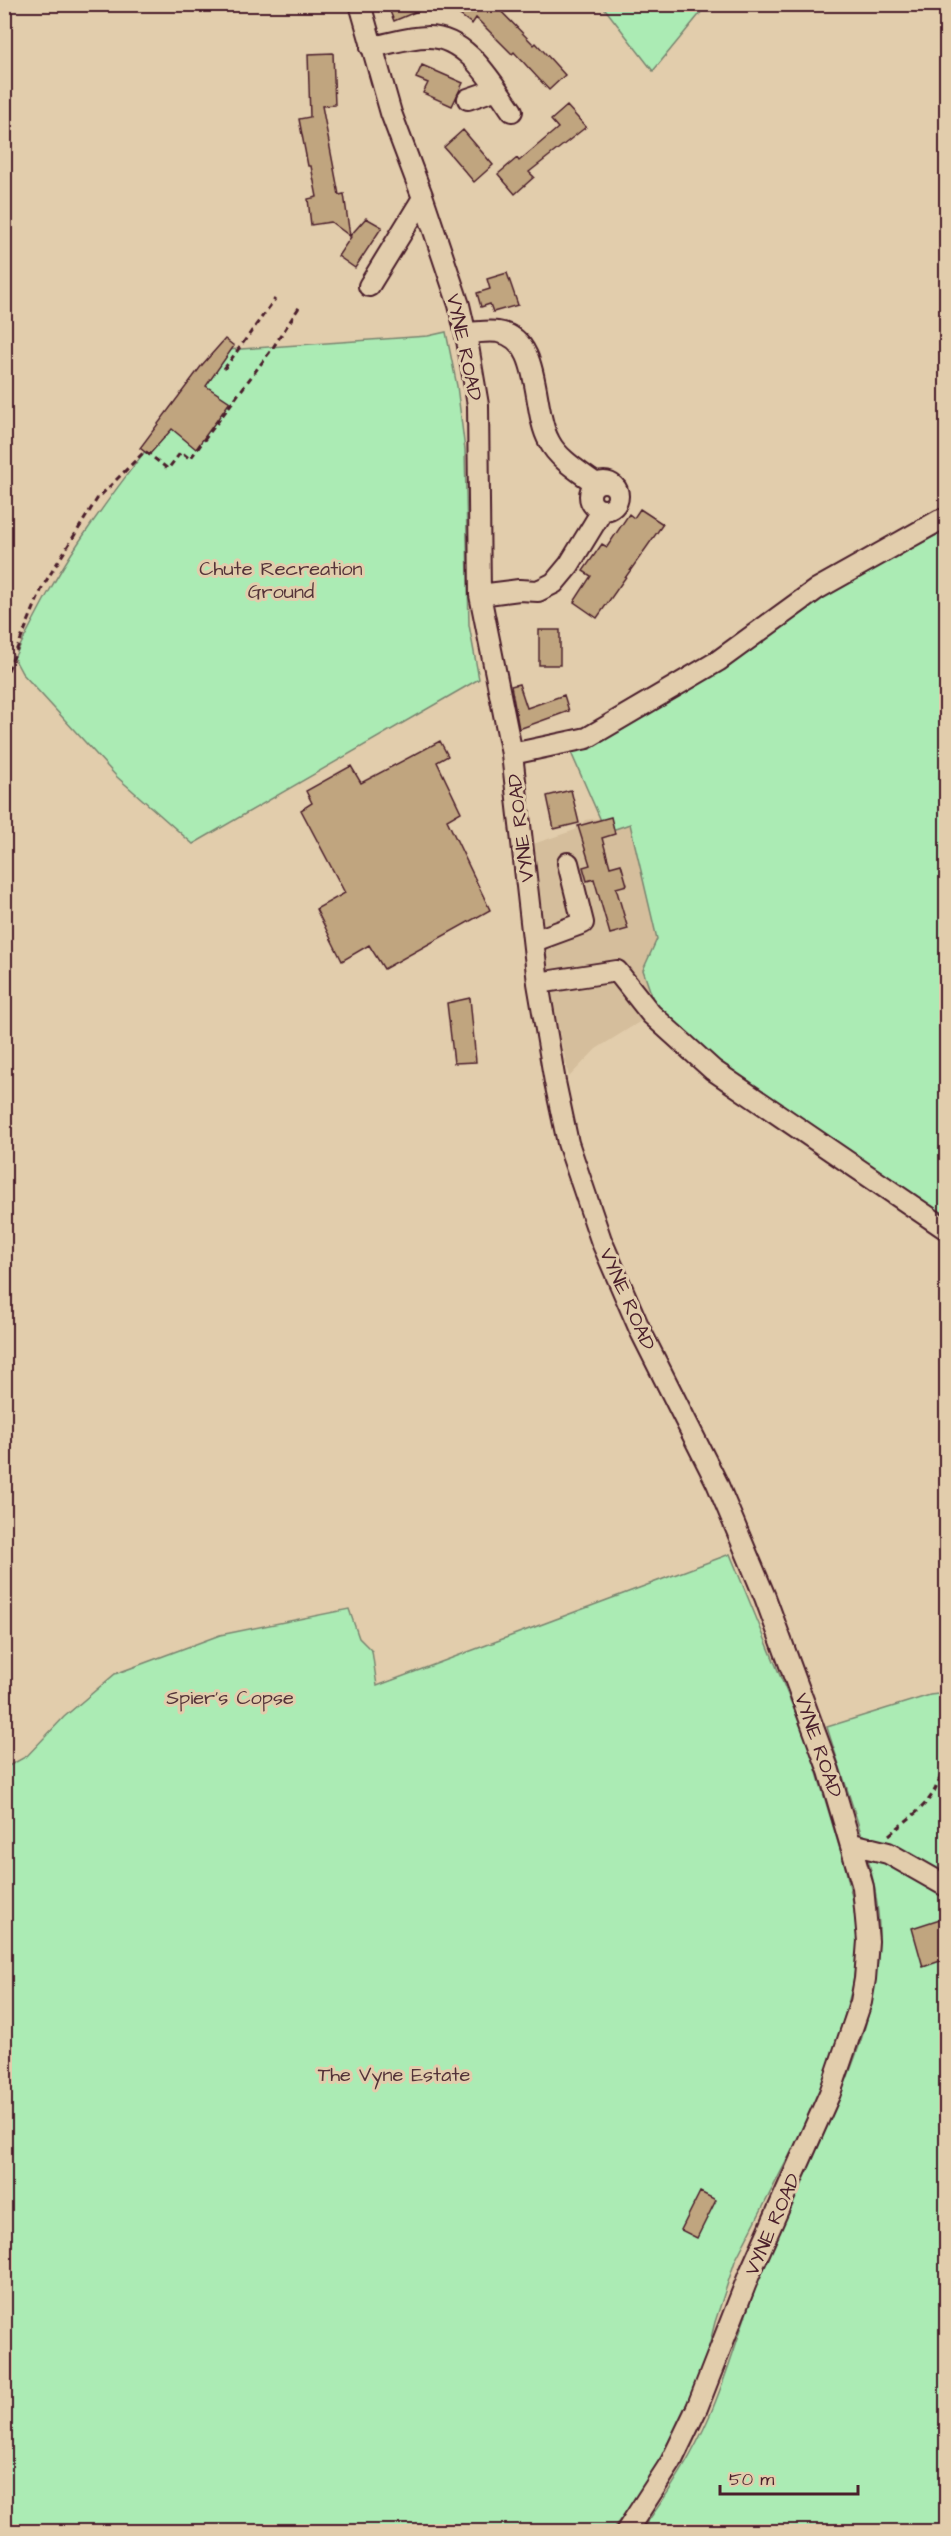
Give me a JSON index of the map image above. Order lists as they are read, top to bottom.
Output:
{
  "streets": {
    "street": ["VYNE ROAD"]
  },
  "parks": ["Chute Recreation Ground", "Spier's Copse", "The Vyne Estate"],
  "scale_bar": "50 m"
}
